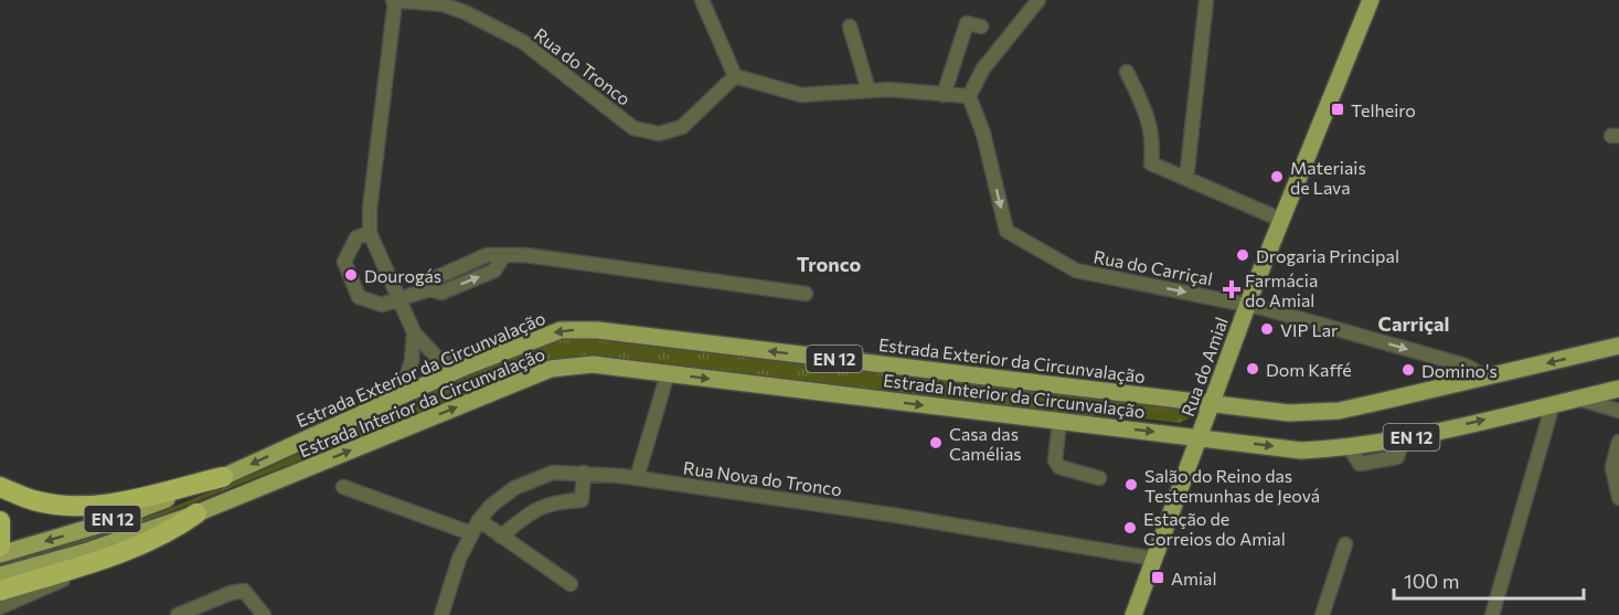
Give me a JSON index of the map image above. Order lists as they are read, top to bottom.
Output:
{
  "streets": {
    "main road": [
      "EN 12",
      "Estrada Exterior da Circunvalação",
      "Rua do Amial",
      "Estrada Interior da Circunvalação"
    ],
    "street": ["Rua do Tronco", "Rua do Carriçal", "Rua Nova do Tronco"]
  },
  "crossings": [
    ["Rua do Carriçal", "Estrada Exterior da Circunvalação"],
    ["Rua do Carriçal", "Rua do Amial"],
    ["Estrada Exterior da Circunvalação", "Rua do Amial"],
    ["Rua do Amial", "Estrada Interior da Circunvalação"],
    ["Rua do Amial", "Rua Nova do Tronco"]
  ],
  "one_way": ["Rua do Carriçal", "Estrada Exterior da Circunvalação", "Estrada Interior da Circunvalação"],
  "districts": ["Tronco", "Carriçal"],
  "places": {
    "transit": ["Telheiro", "Amial"],
    "other": [
      "Materiais de Lava",
      "Drogaria Principal",
      "Dourogás",
      "VIP Lar",
      "Dom Kaffé",
      "Domino's",
      "Casa das Camélias",
      "Salão do Reino das Testemunhas de Jeová",
      "Estação de Correios do Amial"
    ],
    "health": ["Farmácia do Amial"]
  },
  "scale_bar": "100 m"
}
